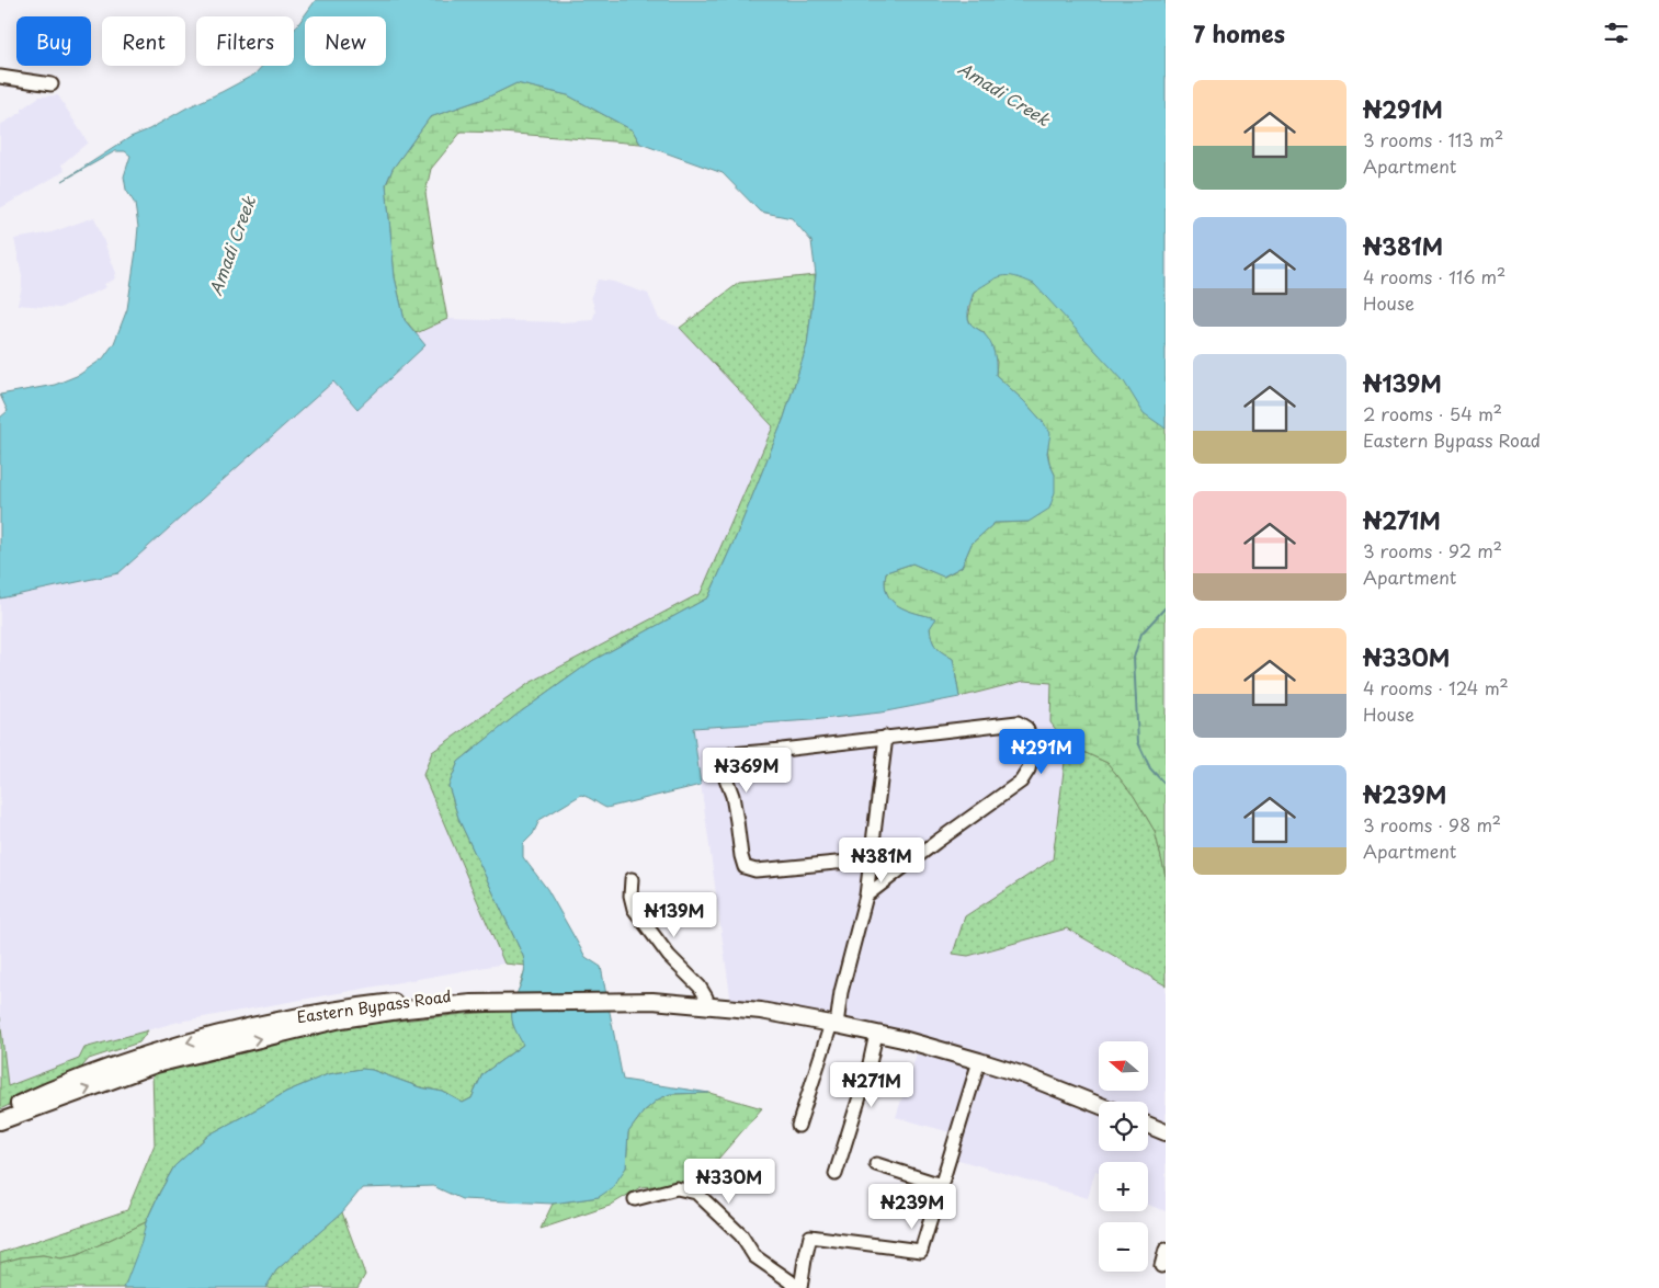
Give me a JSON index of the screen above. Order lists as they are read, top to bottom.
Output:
{
  "streets": {
    "main road": ["Eastern Bypass Road"]
  },
  "water": ["Amadi Creek"],
  "north": "left",
  "page": {
    "heading": "7 homes",
    "chip": [
      "Buy",
      "Rent",
      "Filters",
      "New"
    ],
    "list": [
      {
        "name": "₦291M",
        "note": "3 rooms · 113 m² · Apartment"
      },
      {
        "name": "₦381M",
        "note": "4 rooms · 116 m² · House"
      },
      {
        "name": "₦139M",
        "note": "2 rooms · 54 m² · Eastern Bypass Road"
      },
      {
        "name": "₦271M",
        "note": "3 rooms · 92 m² · Apartment"
      },
      {
        "name": "₦330M",
        "note": "4 rooms · 124 m² · House"
      },
      {
        "name": "₦239M",
        "note": "3 rooms · 98 m² · Apartment"
      }
    ],
    "price": [
      "₦291M",
      "₦369M",
      "₦381M",
      "₦139M",
      "₦271M",
      "₦330M",
      "₦239M"
    ],
    "map_buttons": ["+", "−"]
  }
}
